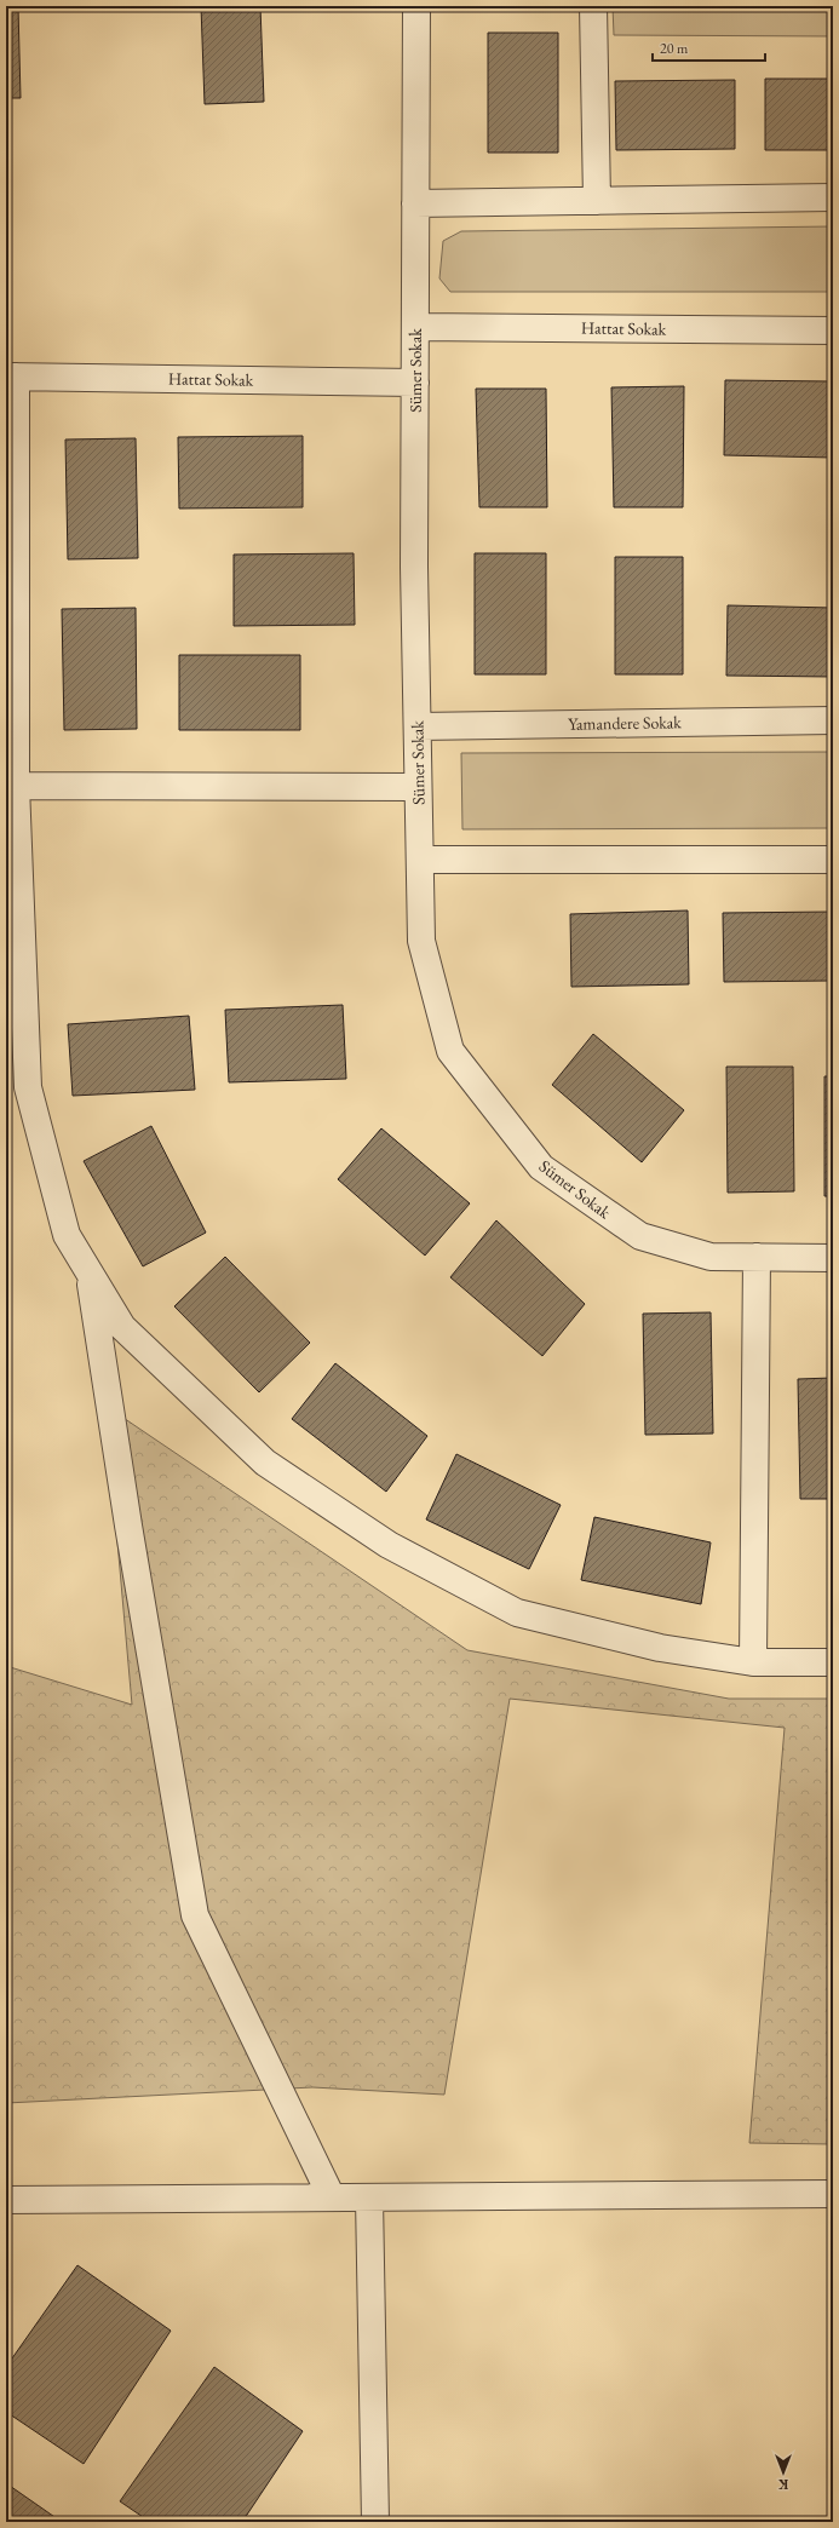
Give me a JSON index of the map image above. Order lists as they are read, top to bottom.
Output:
{
  "streets": {
    "street": ["Hattat Sokak", "Sümer Sokak", "Yamandere Sokak"]
  },
  "crossings": [
    ["Hattat Sokak", "Sümer Sokak"],
    ["Sümer Sokak", "Yamandere Sokak"]
  ],
  "scale_bar": "20 m",
  "north": "bottom"
}
